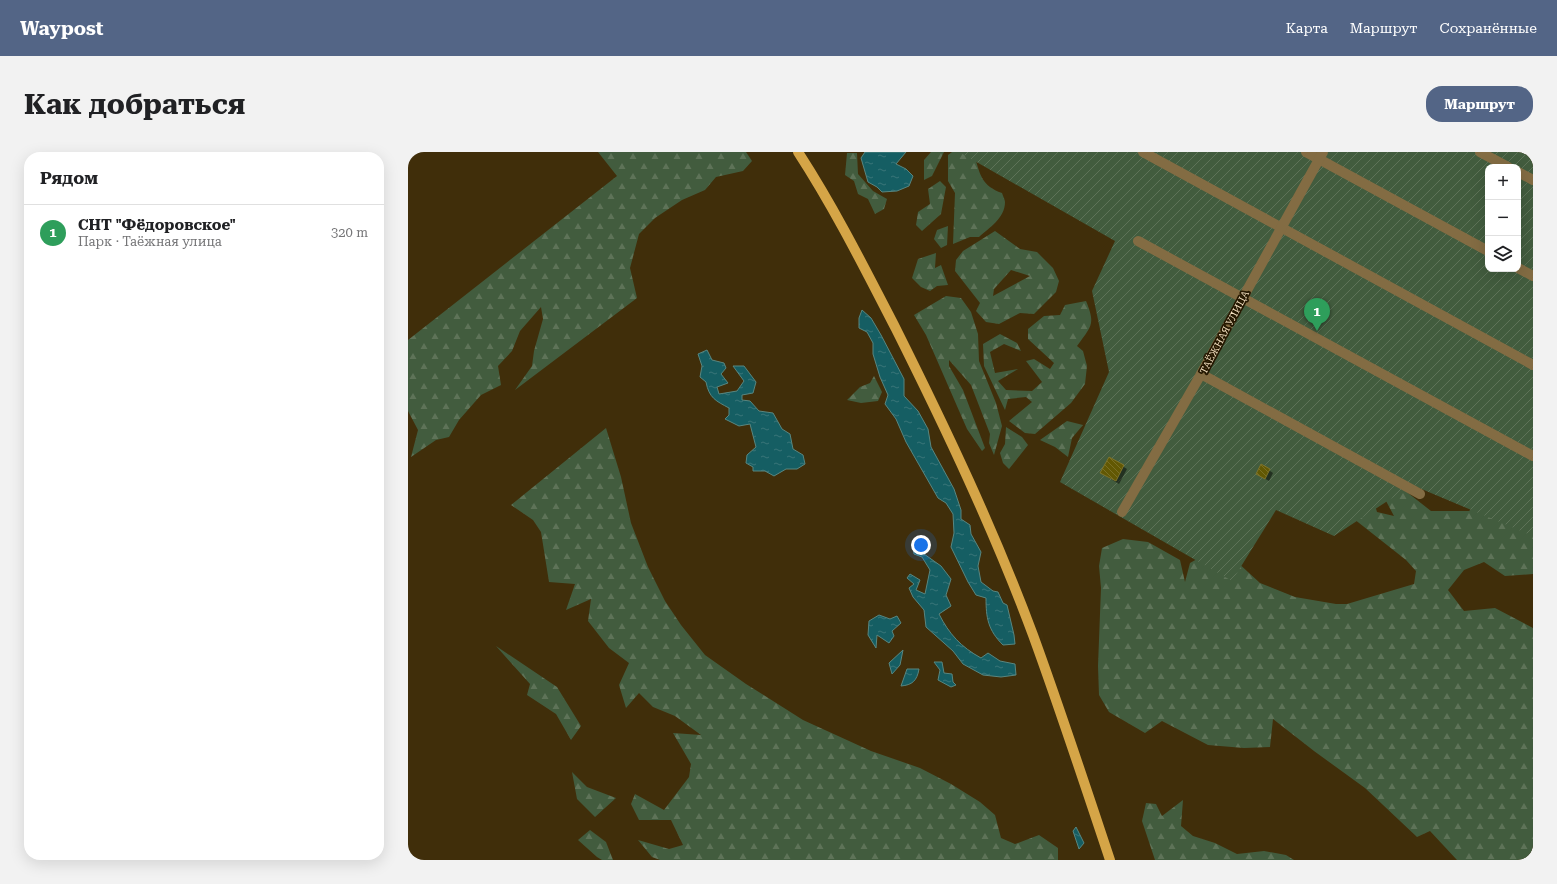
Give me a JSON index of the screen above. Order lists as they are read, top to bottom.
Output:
{
  "streets": {
    "street": ["ТАЁЖНАЯ УЛИЦА"]
  },
  "page": {
    "header": "Waypost",
    "nav": ["Карта", "Маршрут", "Сохранённые"],
    "buttons": "Маршрут",
    "title": "Как добраться",
    "heading": "Рядом",
    "map_buttons": ["+", "−"],
    "list": [
      {
        "mark": "1",
        "name": "СНТ \"Фёдоровское\"",
        "note": "Парк · Таёжная улица",
        "value": "320 m"
      }
    ],
    "pins": "1"
  }
}
